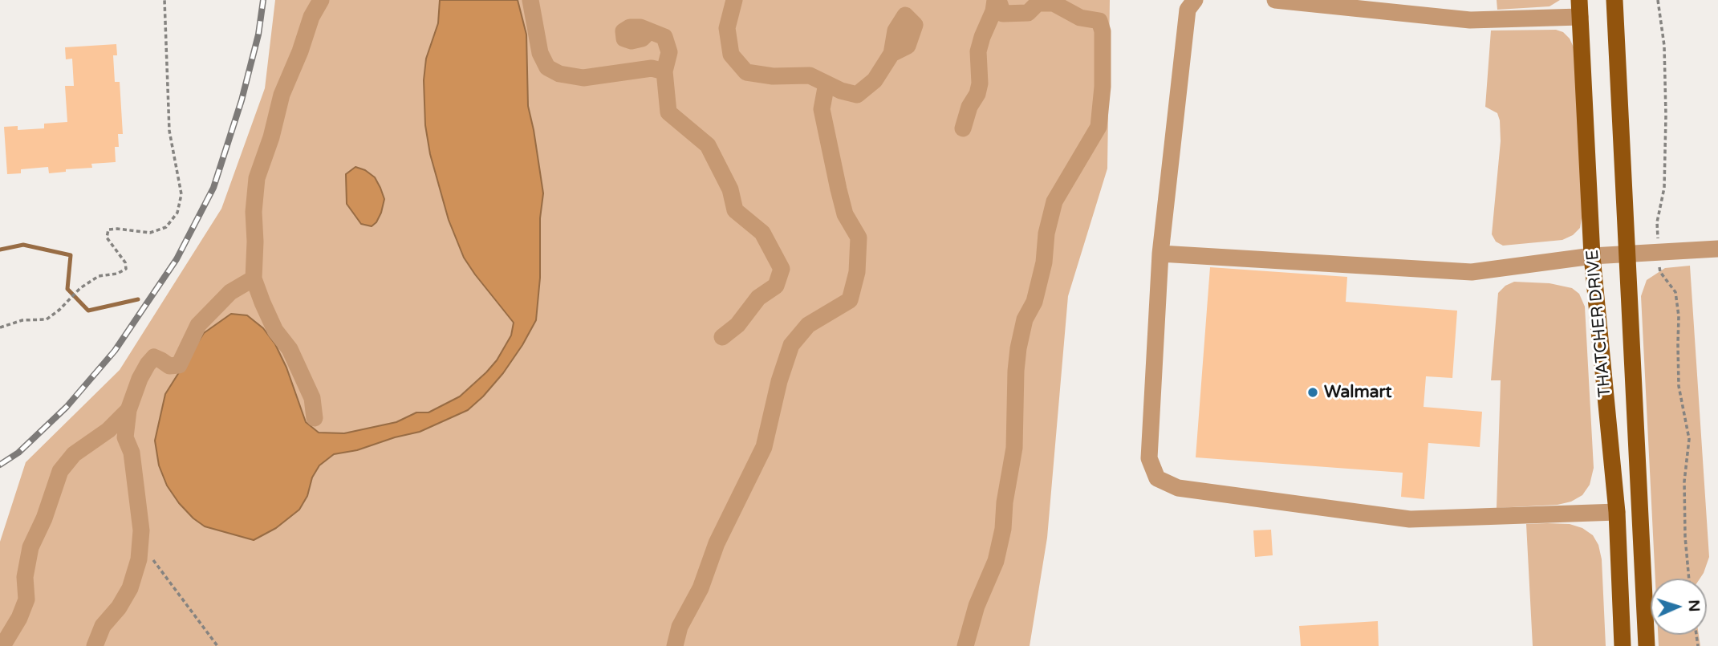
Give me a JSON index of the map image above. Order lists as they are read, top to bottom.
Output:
{
  "streets": {
    "main road": ["THATCHER DRIVE"]
  },
  "places": ["Walmart"],
  "north": "right"
}
